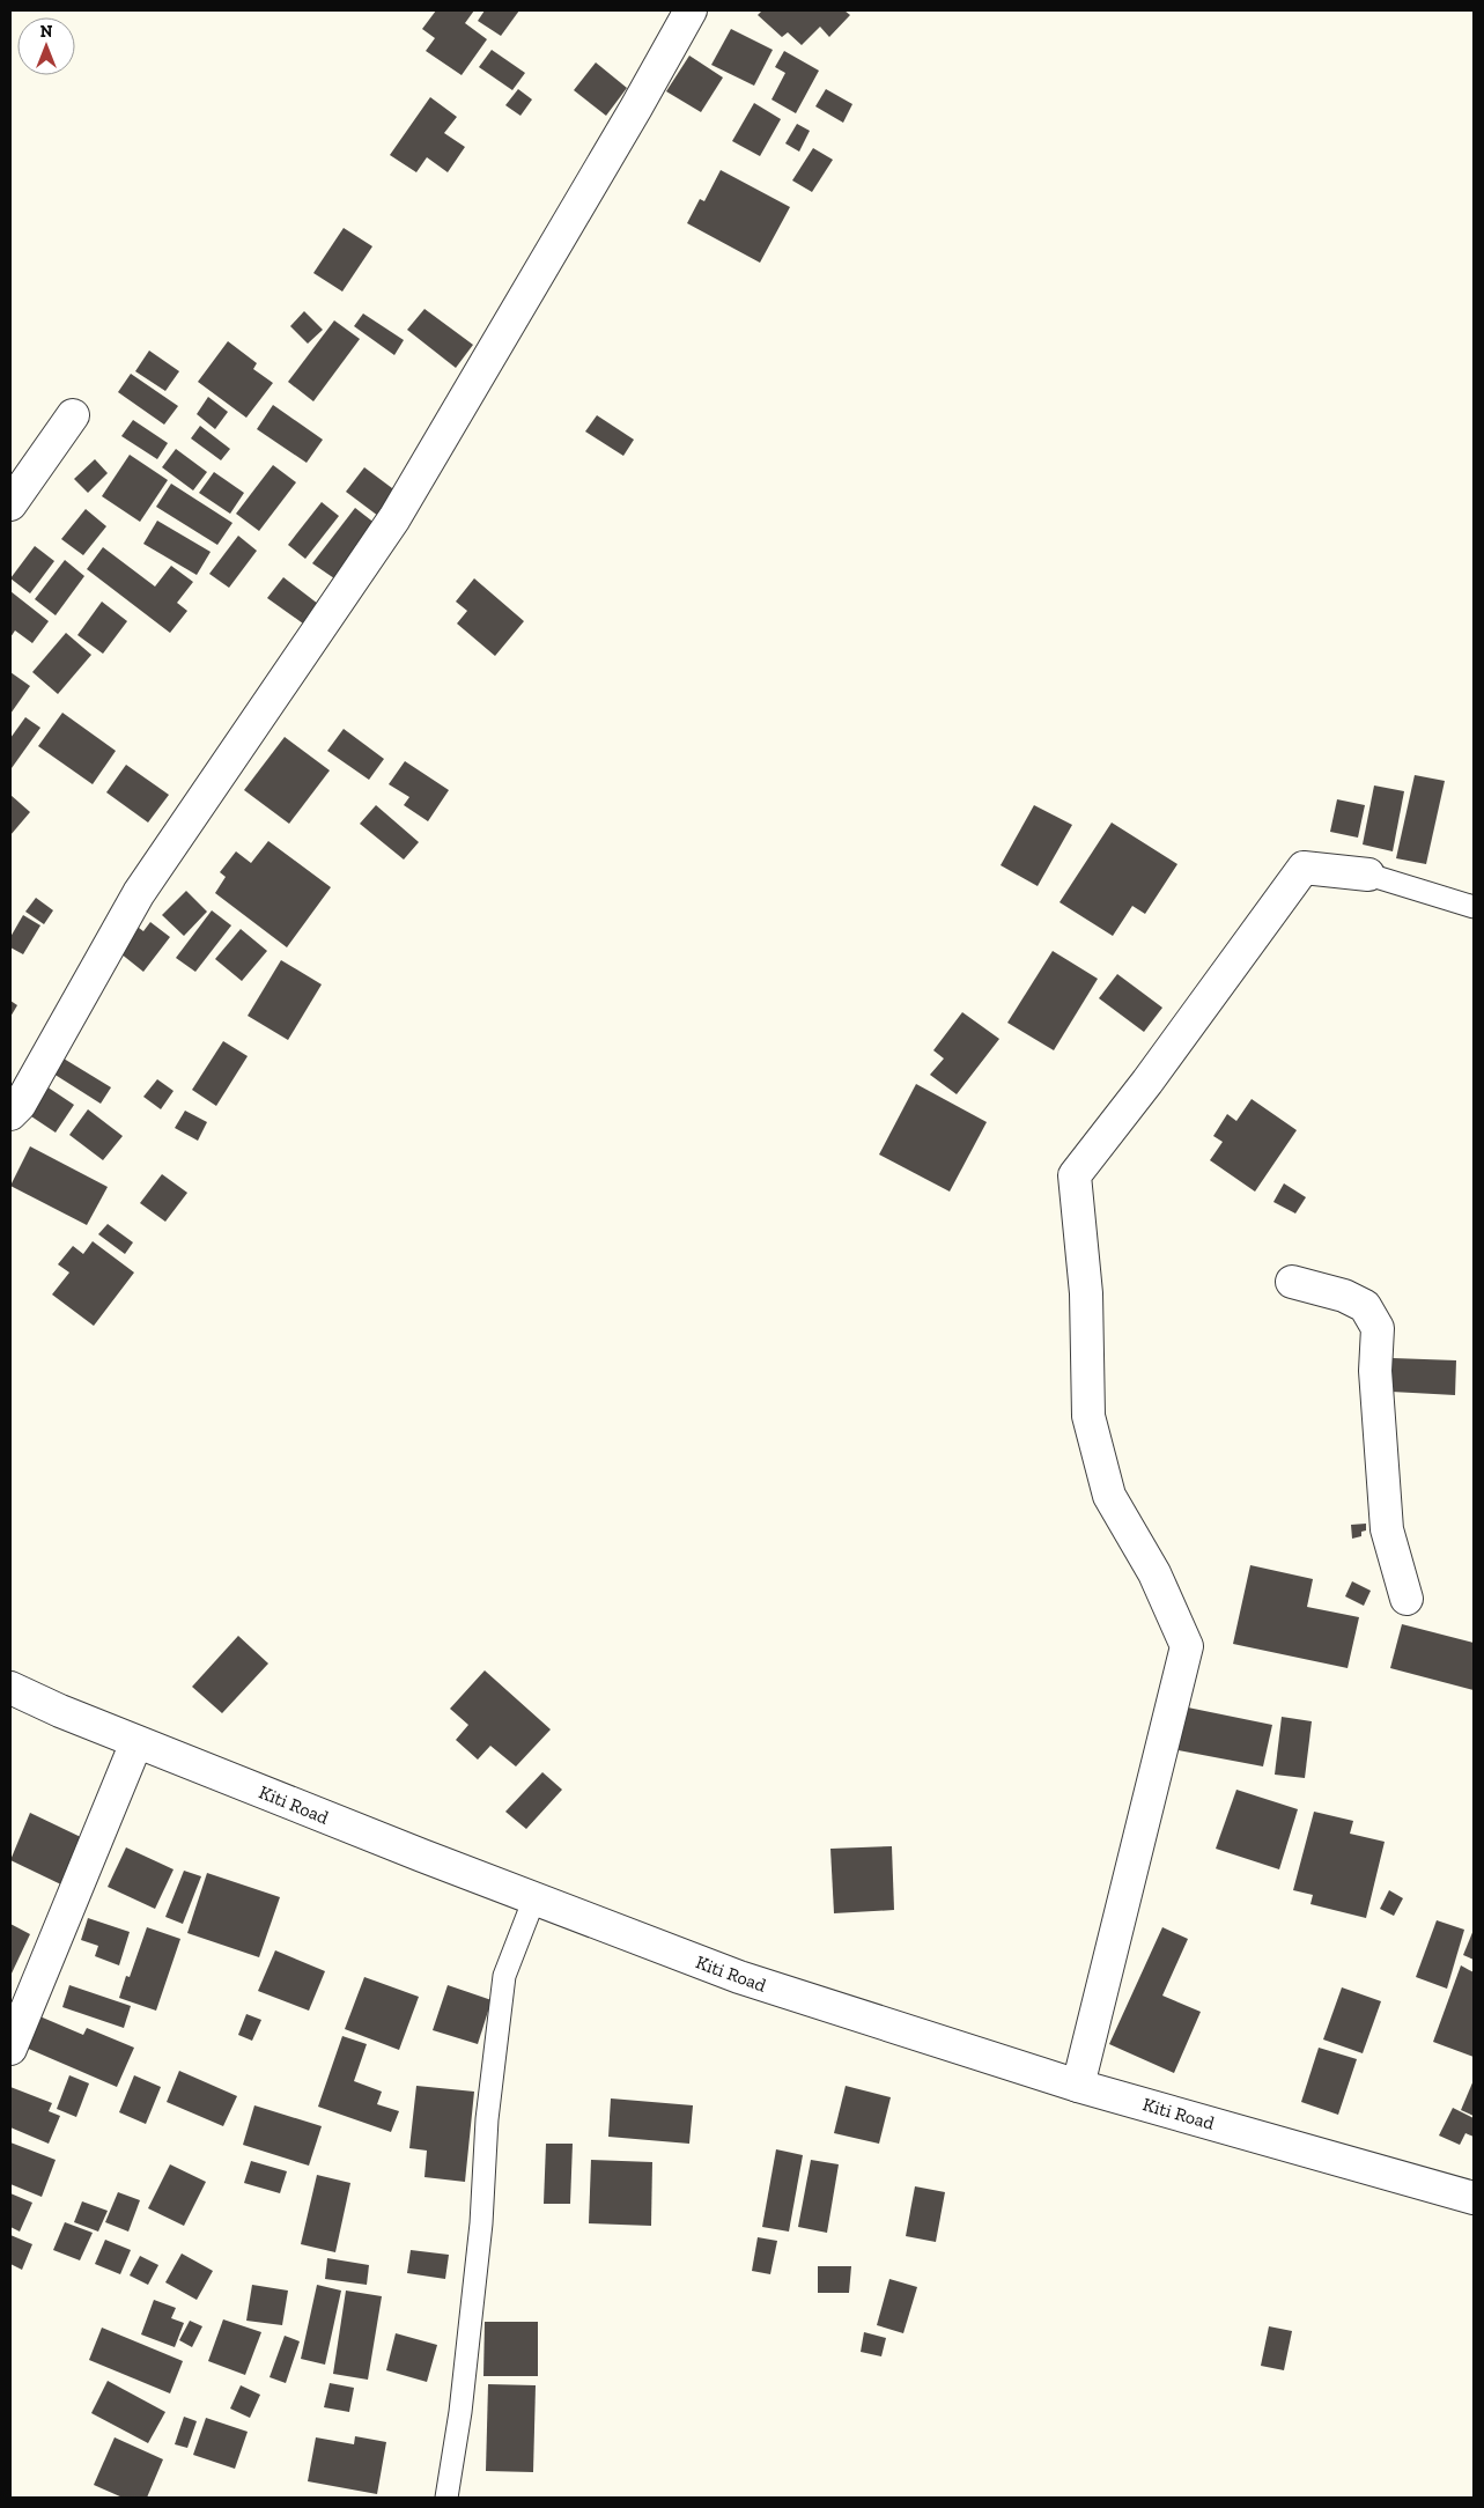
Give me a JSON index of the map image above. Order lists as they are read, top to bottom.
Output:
{
  "streets": {
    "street": ["Kiti Road"]
  },
  "north": "top"
}
